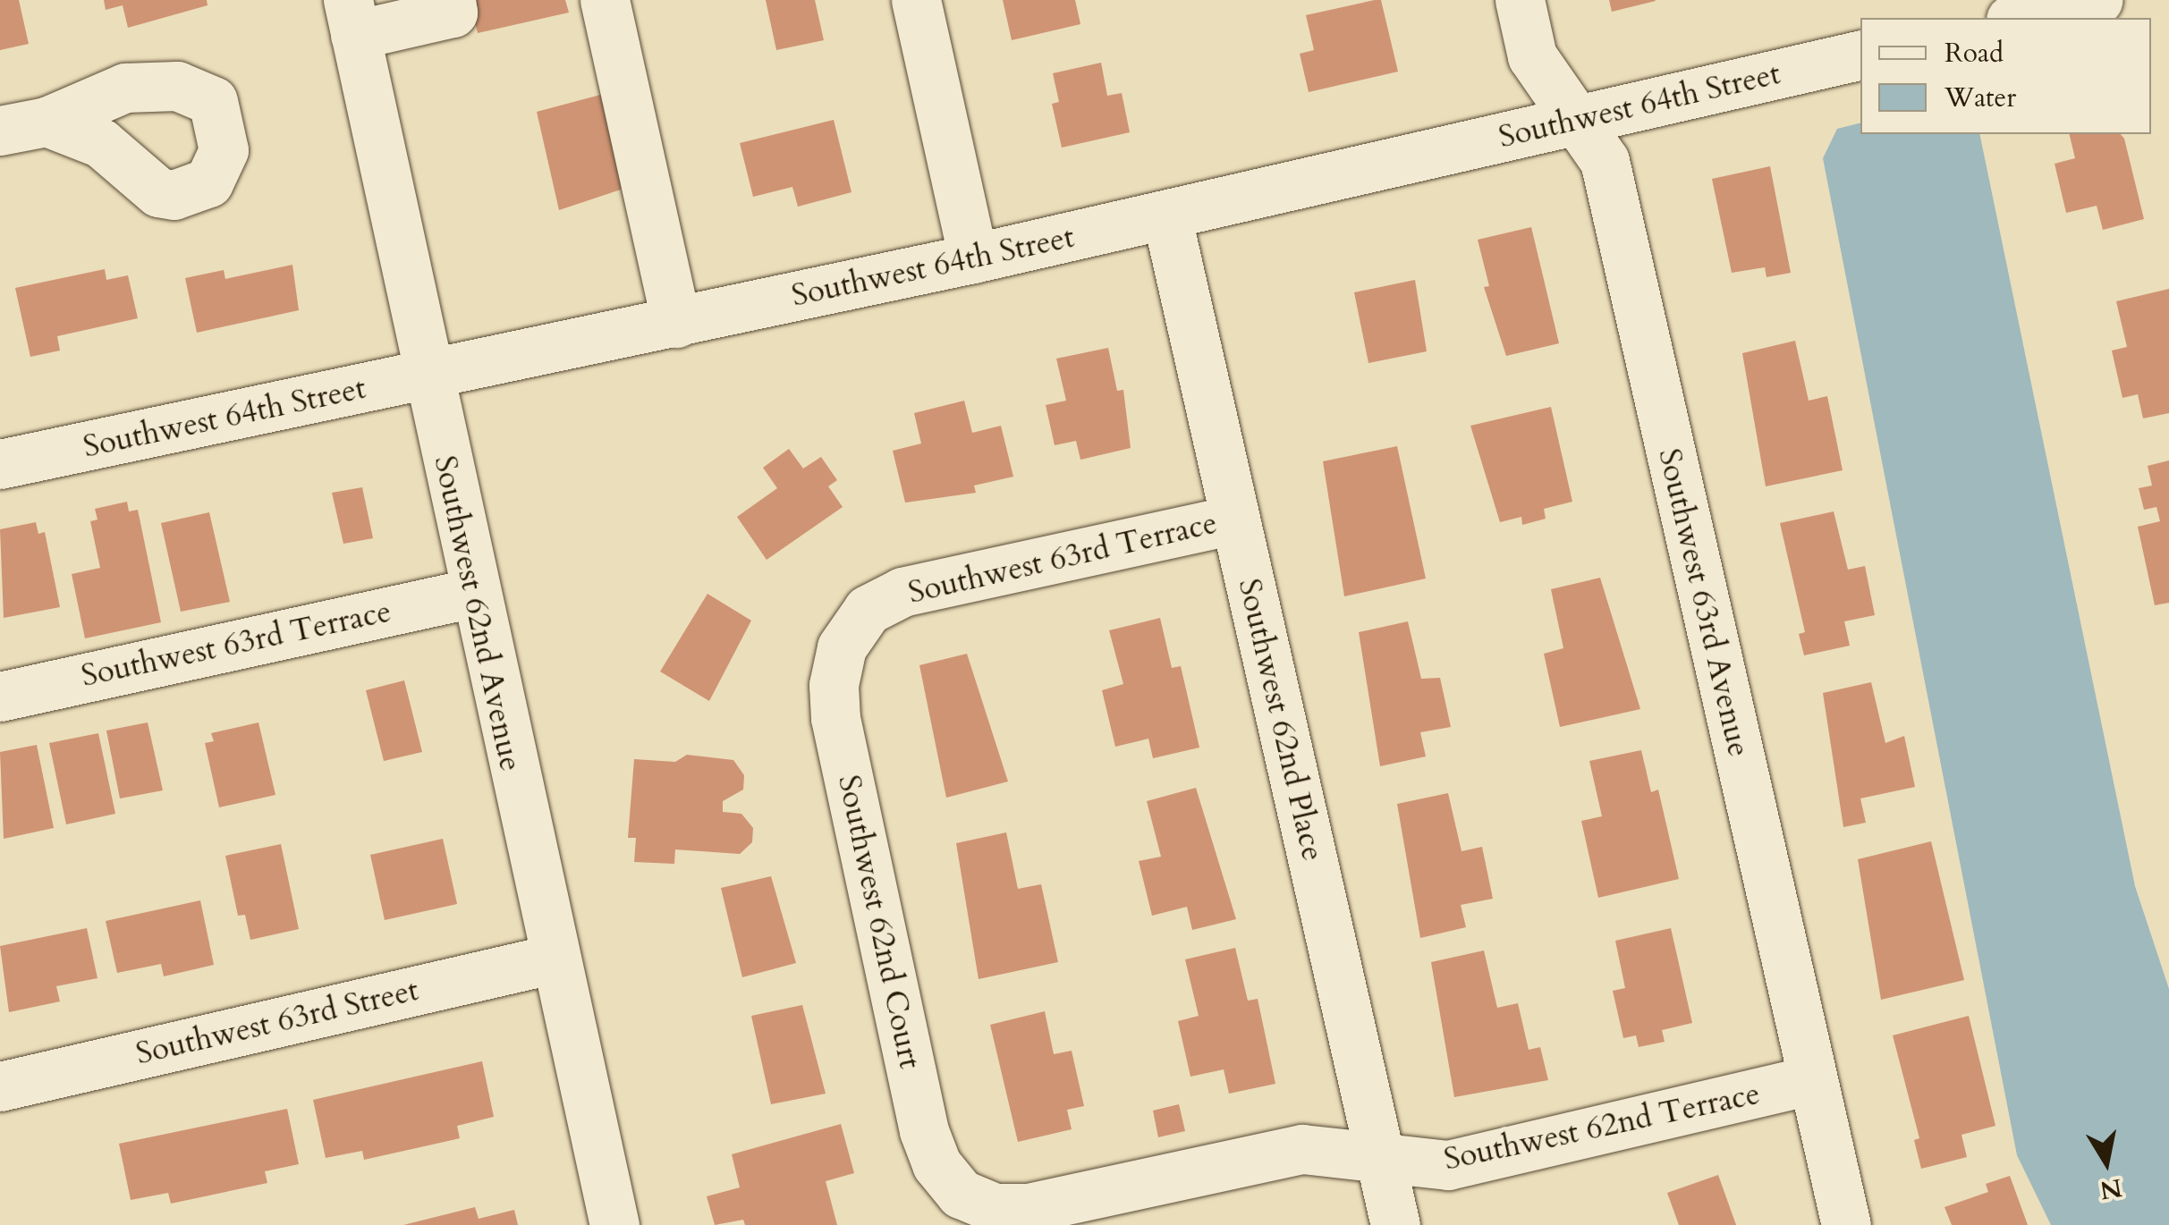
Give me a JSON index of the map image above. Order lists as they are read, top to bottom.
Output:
{
  "streets": {
    "street": [
      "Southwest 64th Street",
      "Southwest 63rd Terrace",
      "Southwest 63rd Avenue",
      "Southwest 62nd Avenue",
      "Southwest 62nd Place",
      "Southwest 62nd Court",
      "Southwest 63rd Street",
      "Southwest 62nd Terrace"
    ]
  },
  "crossings": [
    ["Southwest 64th Street", "Southwest 63rd Avenue"],
    ["Southwest 64th Street", "Southwest 62nd Avenue"],
    ["Southwest 64th Street", "Southwest 62nd Place"],
    ["Southwest 63rd Terrace", "Southwest 62nd Avenue"],
    ["Southwest 63rd Terrace", "Southwest 62nd Place"],
    ["Southwest 63rd Terrace", "Southwest 62nd Court"],
    ["Southwest 63rd Avenue", "Southwest 62nd Terrace"],
    ["Southwest 62nd Avenue", "Southwest 63rd Street"],
    ["Southwest 62nd Place", "Southwest 62nd Terrace"],
    ["Southwest 62nd Court", "Southwest 62nd Terrace"]
  ],
  "legend": ["Road", "Water"],
  "north": "bottom"
}
